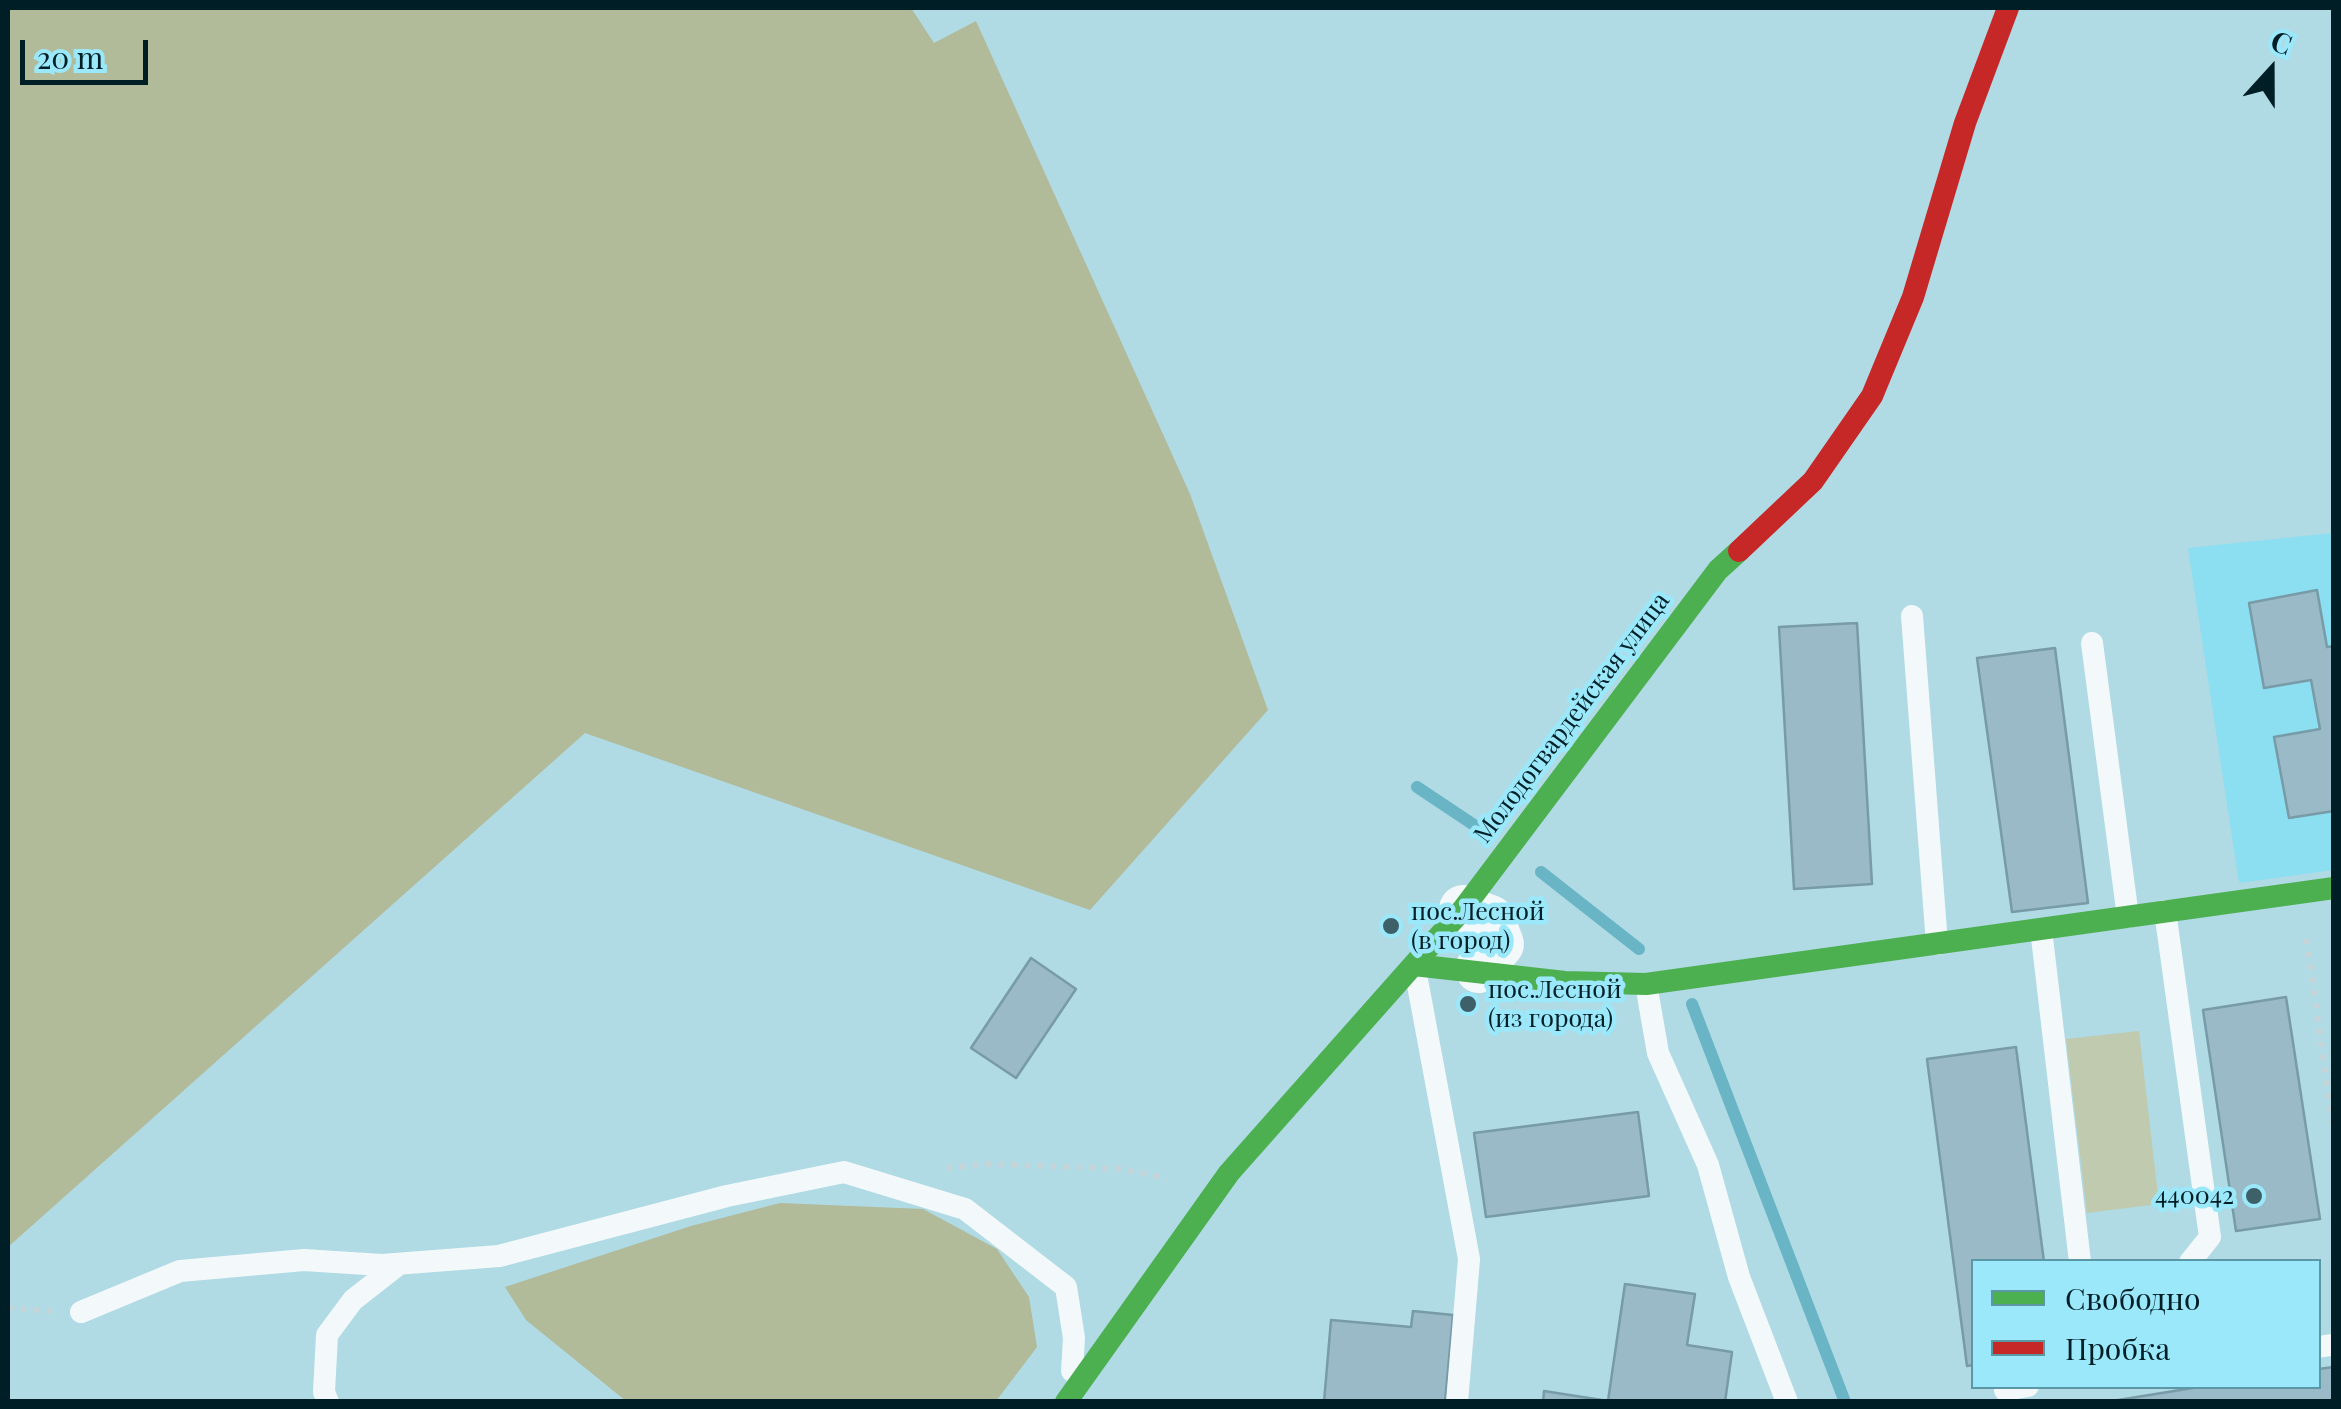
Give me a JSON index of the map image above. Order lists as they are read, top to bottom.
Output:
{
  "streets": {
    "street": ["Молодогвардейская улица"]
  },
  "places": ["пос.Лесной (в город)", "пос.Лесной (из города)", "440042"],
  "legend": ["Свободно", "Пробка"],
  "scale_bar": "20 m",
  "north": "top"
}
